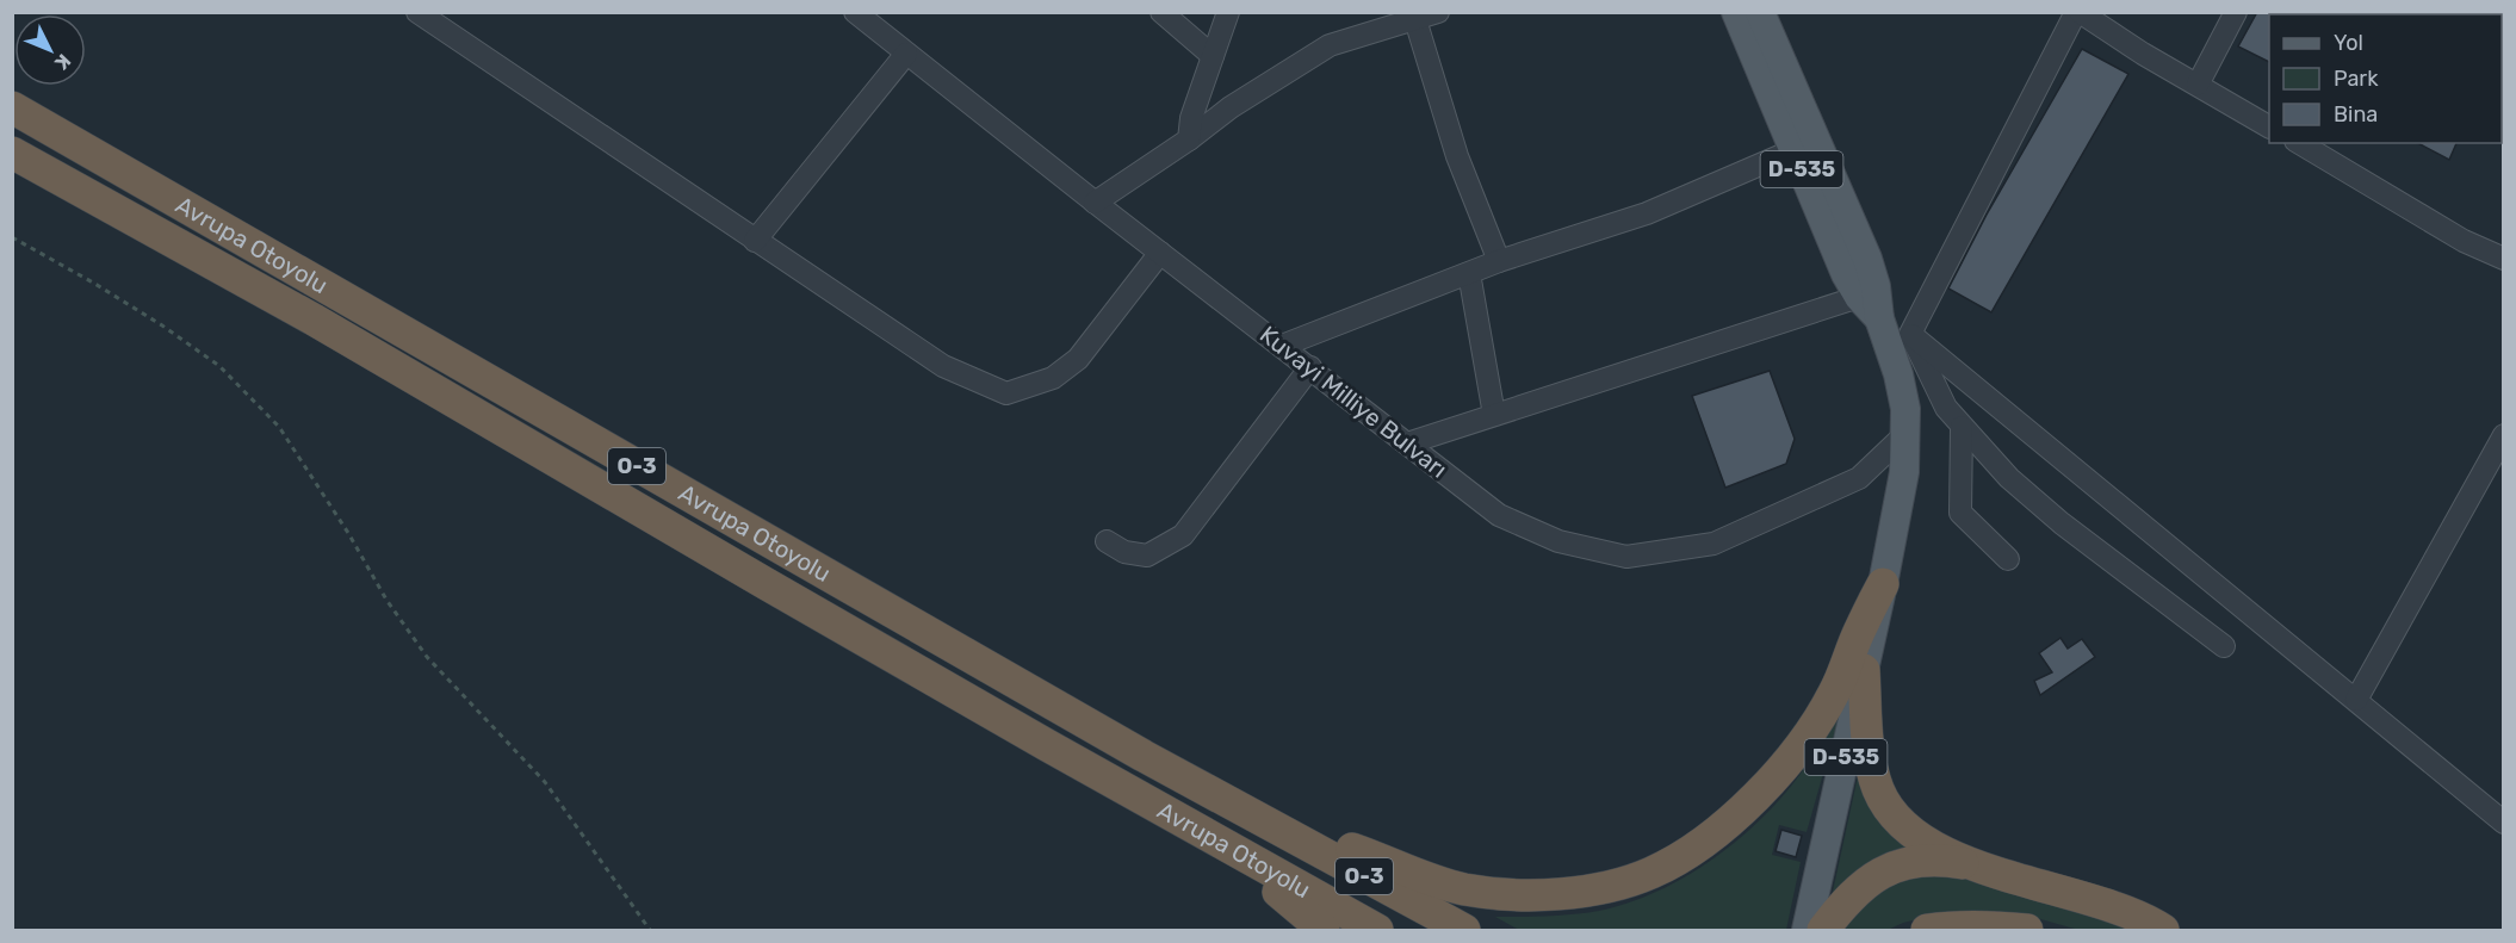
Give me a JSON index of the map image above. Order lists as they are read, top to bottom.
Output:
{
  "streets": {
    "highway": ["Avrupa Otoyolu", "O-3"],
    "main road": ["D-535"],
    "street": ["Kuvayi Milliye Bulvarı"]
  },
  "crossings": [
    ["D-535", "Kuvayi Milliye Bulvarı"]
  ],
  "legend": ["Yol", "Park", "Bina"],
  "north": "bottom right"
}
